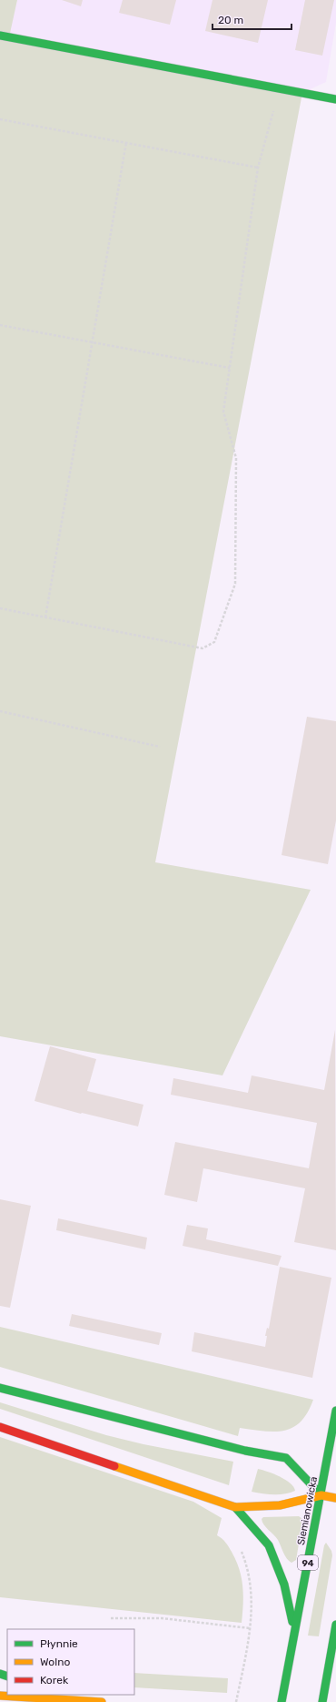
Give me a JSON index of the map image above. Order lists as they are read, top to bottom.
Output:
{
  "streets": {
    "main road": ["Siemianowicka", "94"]
  },
  "legend": ["Płynnie", "Wolno", "Korek"],
  "scale_bar": "20 m"
}
